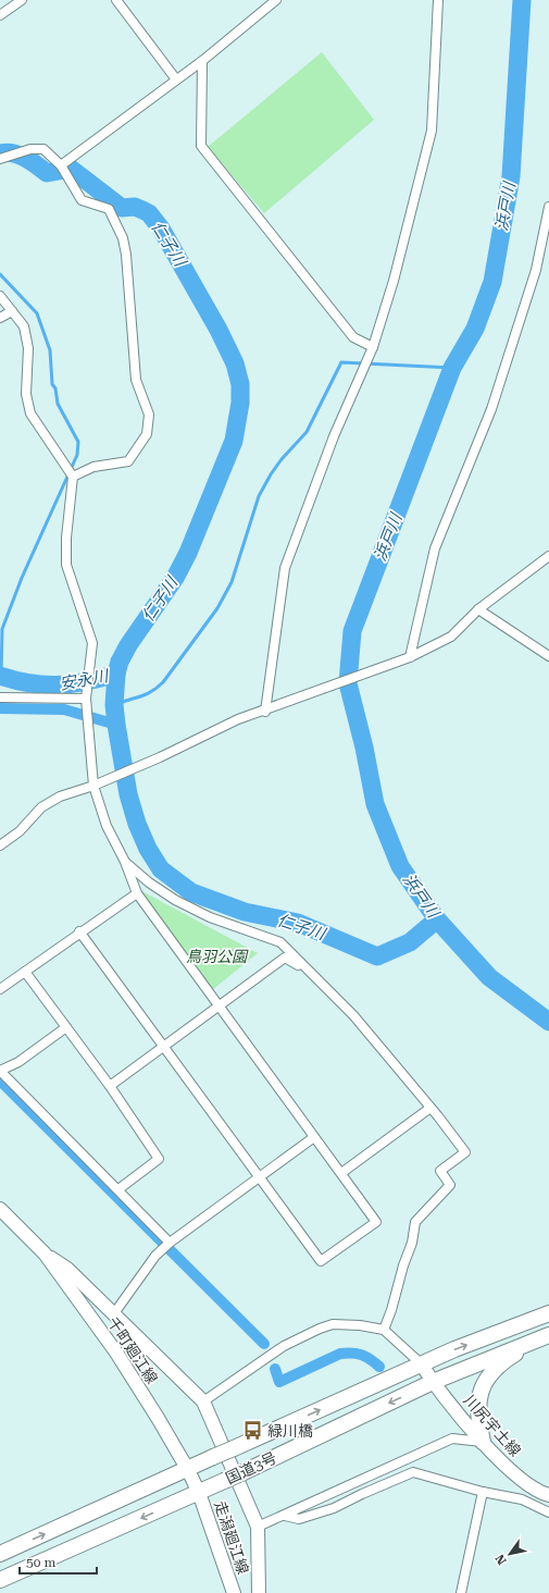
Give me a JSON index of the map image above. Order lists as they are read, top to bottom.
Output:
{
  "streets": {
    "highway": ["国道3号"],
    "main road": ["千町廻江線", "川尻宇土線", "走潟廻江線"]
  },
  "crossings": [
    ["千町廻江線", "国道3号"],
    ["千町廻江線", "走潟廻江線"],
    ["川尻宇土線", "国道3号"],
    ["国道3号", "走潟廻江線"]
  ],
  "water": ["浜戸川", "仁子川", "安永川"],
  "parks": ["鳥羽公園"],
  "places": {
    "bus stop": ["緑川橋"]
  },
  "scale_bar": "50 m",
  "north": "bottom left"
}
